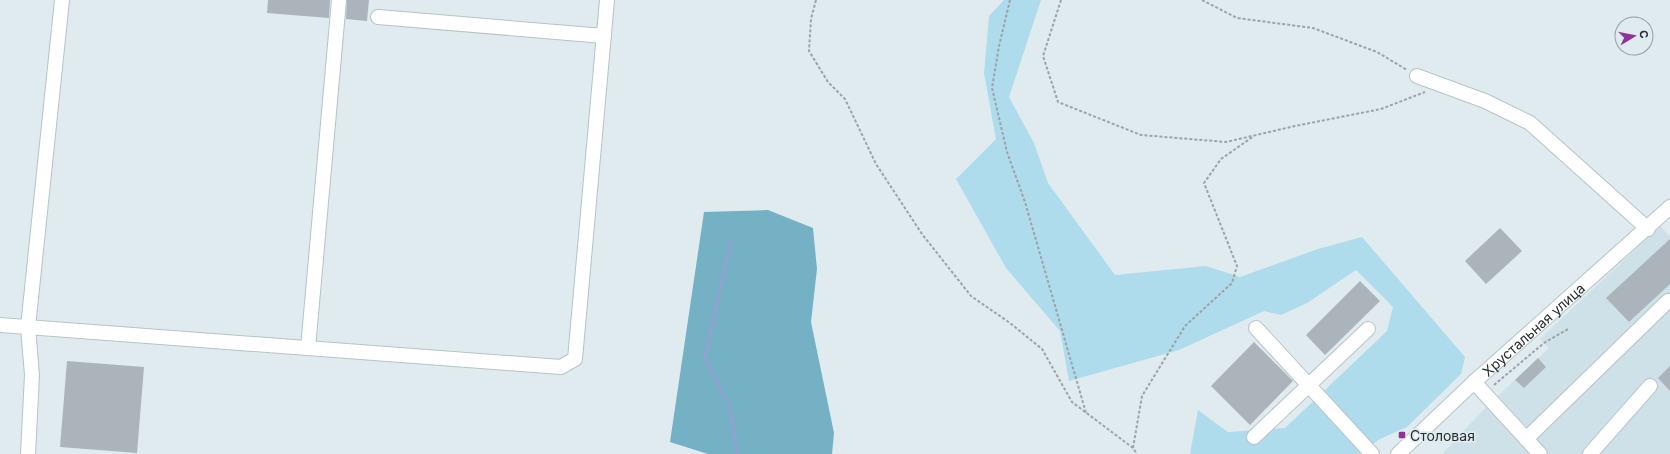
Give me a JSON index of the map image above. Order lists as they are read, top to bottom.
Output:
{
  "streets": {
    "street": ["Хрустальная улица"]
  },
  "places": {
    "transit": ["Столовая"]
  },
  "north": "right"
}
